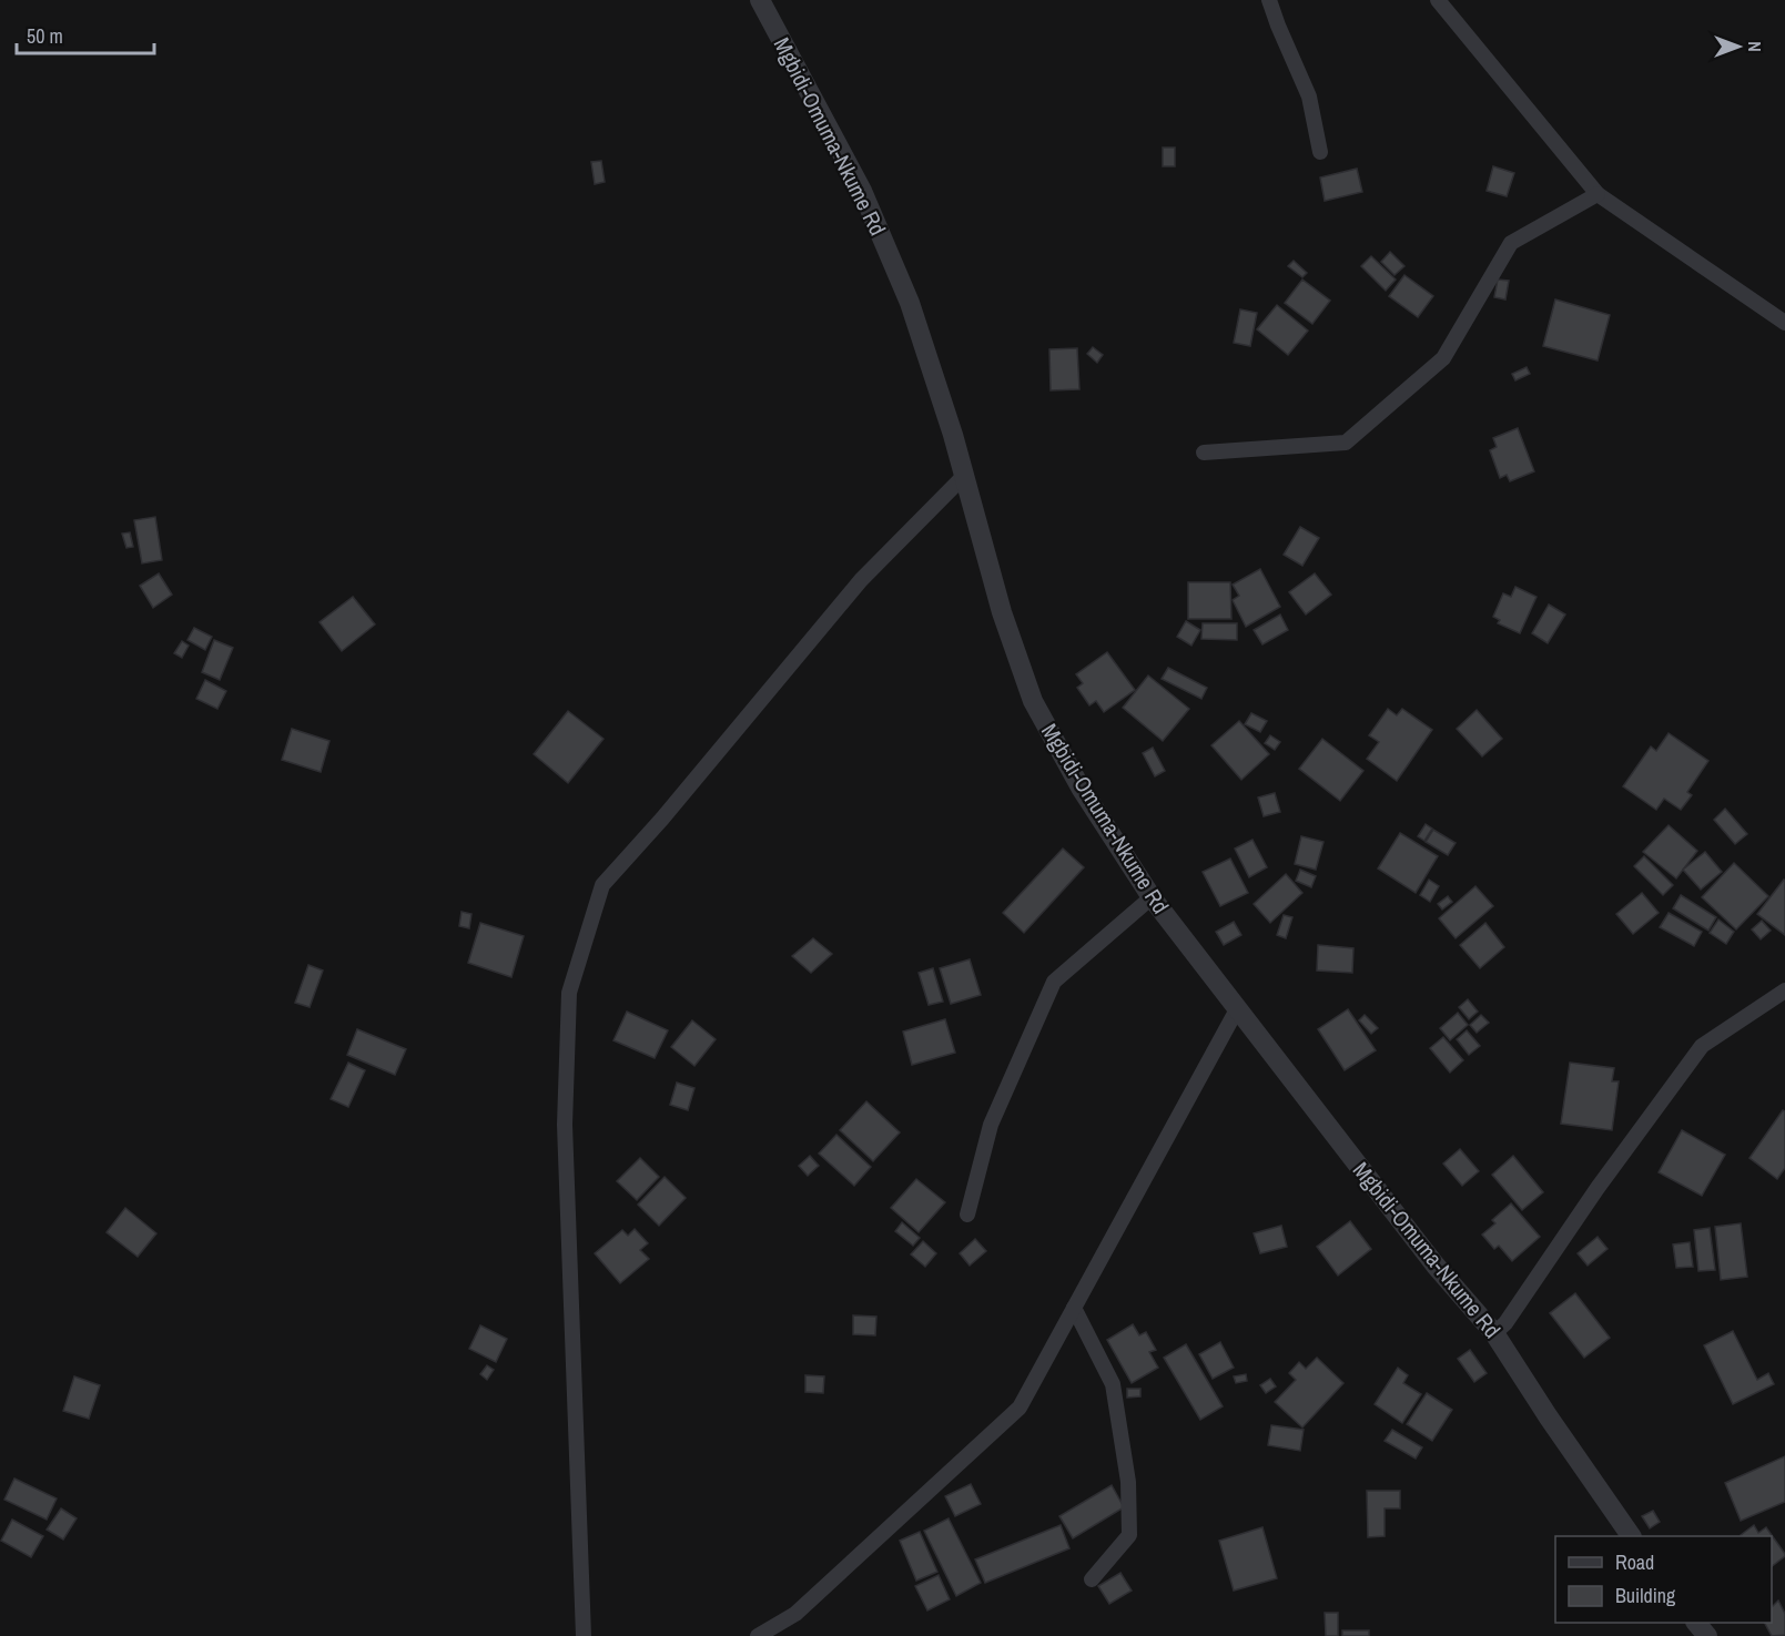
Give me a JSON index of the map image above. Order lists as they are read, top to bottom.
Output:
{
  "streets": {
    "street": ["Mgbidi-Omuma-Nkume Rd"]
  },
  "legend": ["Road", "Building"],
  "scale_bar": "50 m",
  "north": "right"
}
